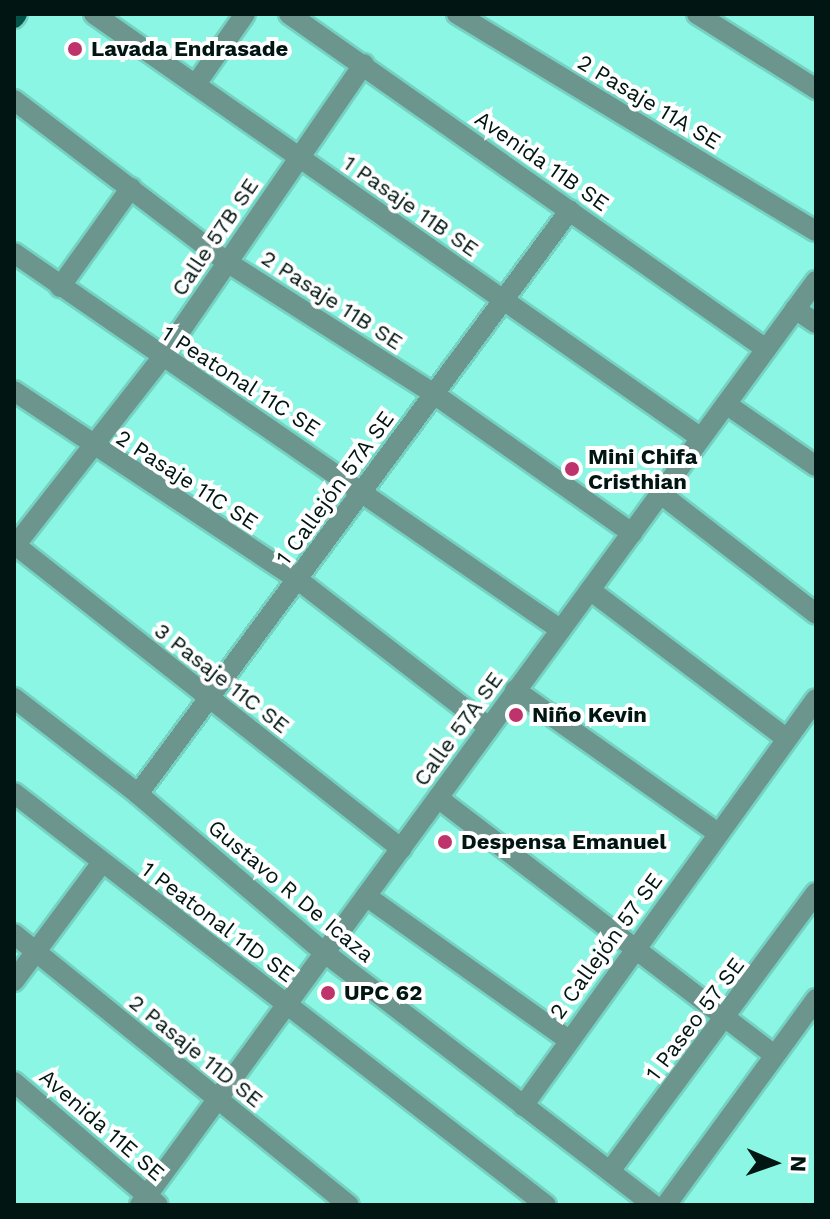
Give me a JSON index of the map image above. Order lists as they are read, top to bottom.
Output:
{
  "streets": {
    "street": [
      "2 Pasaje 11A SE",
      "Avenida 11B SE",
      "1 Pasaje 11B SE",
      "Calle 57B SE",
      "2 Pasaje 11B SE",
      "1 Peatonal 11C SE",
      "2 Pasaje 11C SE",
      "1 Callejón 57A SE",
      "3 Pasaje 11C SE",
      "Calle 57A SE",
      "Gustavo R De Icaza",
      "1 Peatonal 11D SE",
      "2 Callejón 57 SE",
      "1 Paseo 57 SE",
      "2 Pasaje 11D SE",
      "Avenida 11E SE"
    ]
  },
  "crossings": [
    ["Avenida 11B SE", "Calle 57B SE"],
    ["Avenida 11B SE", "1 Callejón 57A SE"],
    ["Avenida 11B SE", "Calle 57A SE"],
    ["1 Pasaje 11B SE", "Calle 57B SE"],
    ["1 Pasaje 11B SE", "1 Callejón 57A SE"],
    ["1 Pasaje 11B SE", "Calle 57A SE"],
    ["Calle 57B SE", "2 Pasaje 11B SE"],
    ["Calle 57B SE", "1 Peatonal 11C SE"],
    ["Calle 57B SE", "2 Pasaje 11C SE"],
    ["Calle 57B SE", "3 Pasaje 11C SE"],
    ["2 Pasaje 11B SE", "1 Callejón 57A SE"],
    ["2 Pasaje 11B SE", "Calle 57A SE"],
    ["1 Peatonal 11C SE", "1 Callejón 57A SE"],
    ["1 Peatonal 11C SE", "Calle 57A SE"],
    ["2 Pasaje 11C SE", "1 Callejón 57A SE"],
    ["2 Pasaje 11C SE", "Calle 57A SE"],
    ["1 Callejón 57A SE", "3 Pasaje 11C SE"],
    ["1 Callejón 57A SE", "Gustavo R De Icaza"],
    ["3 Pasaje 11C SE", "Calle 57A SE"],
    ["Calle 57A SE", "Gustavo R De Icaza"],
    ["Calle 57A SE", "1 Peatonal 11D SE"],
    ["Calle 57A SE", "2 Pasaje 11D SE"],
    ["Calle 57A SE", "Avenida 11E SE"],
    ["Gustavo R De Icaza", "2 Callejón 57 SE"],
    ["Gustavo R De Icaza", "1 Paseo 57 SE"]
  ],
  "places": [
    "Lavada Endrasade",
    "Mini Chifa Cristhian",
    "Niño Kevin",
    "Despensa Emanuel",
    "UPC 62"
  ],
  "north": "right"
}
